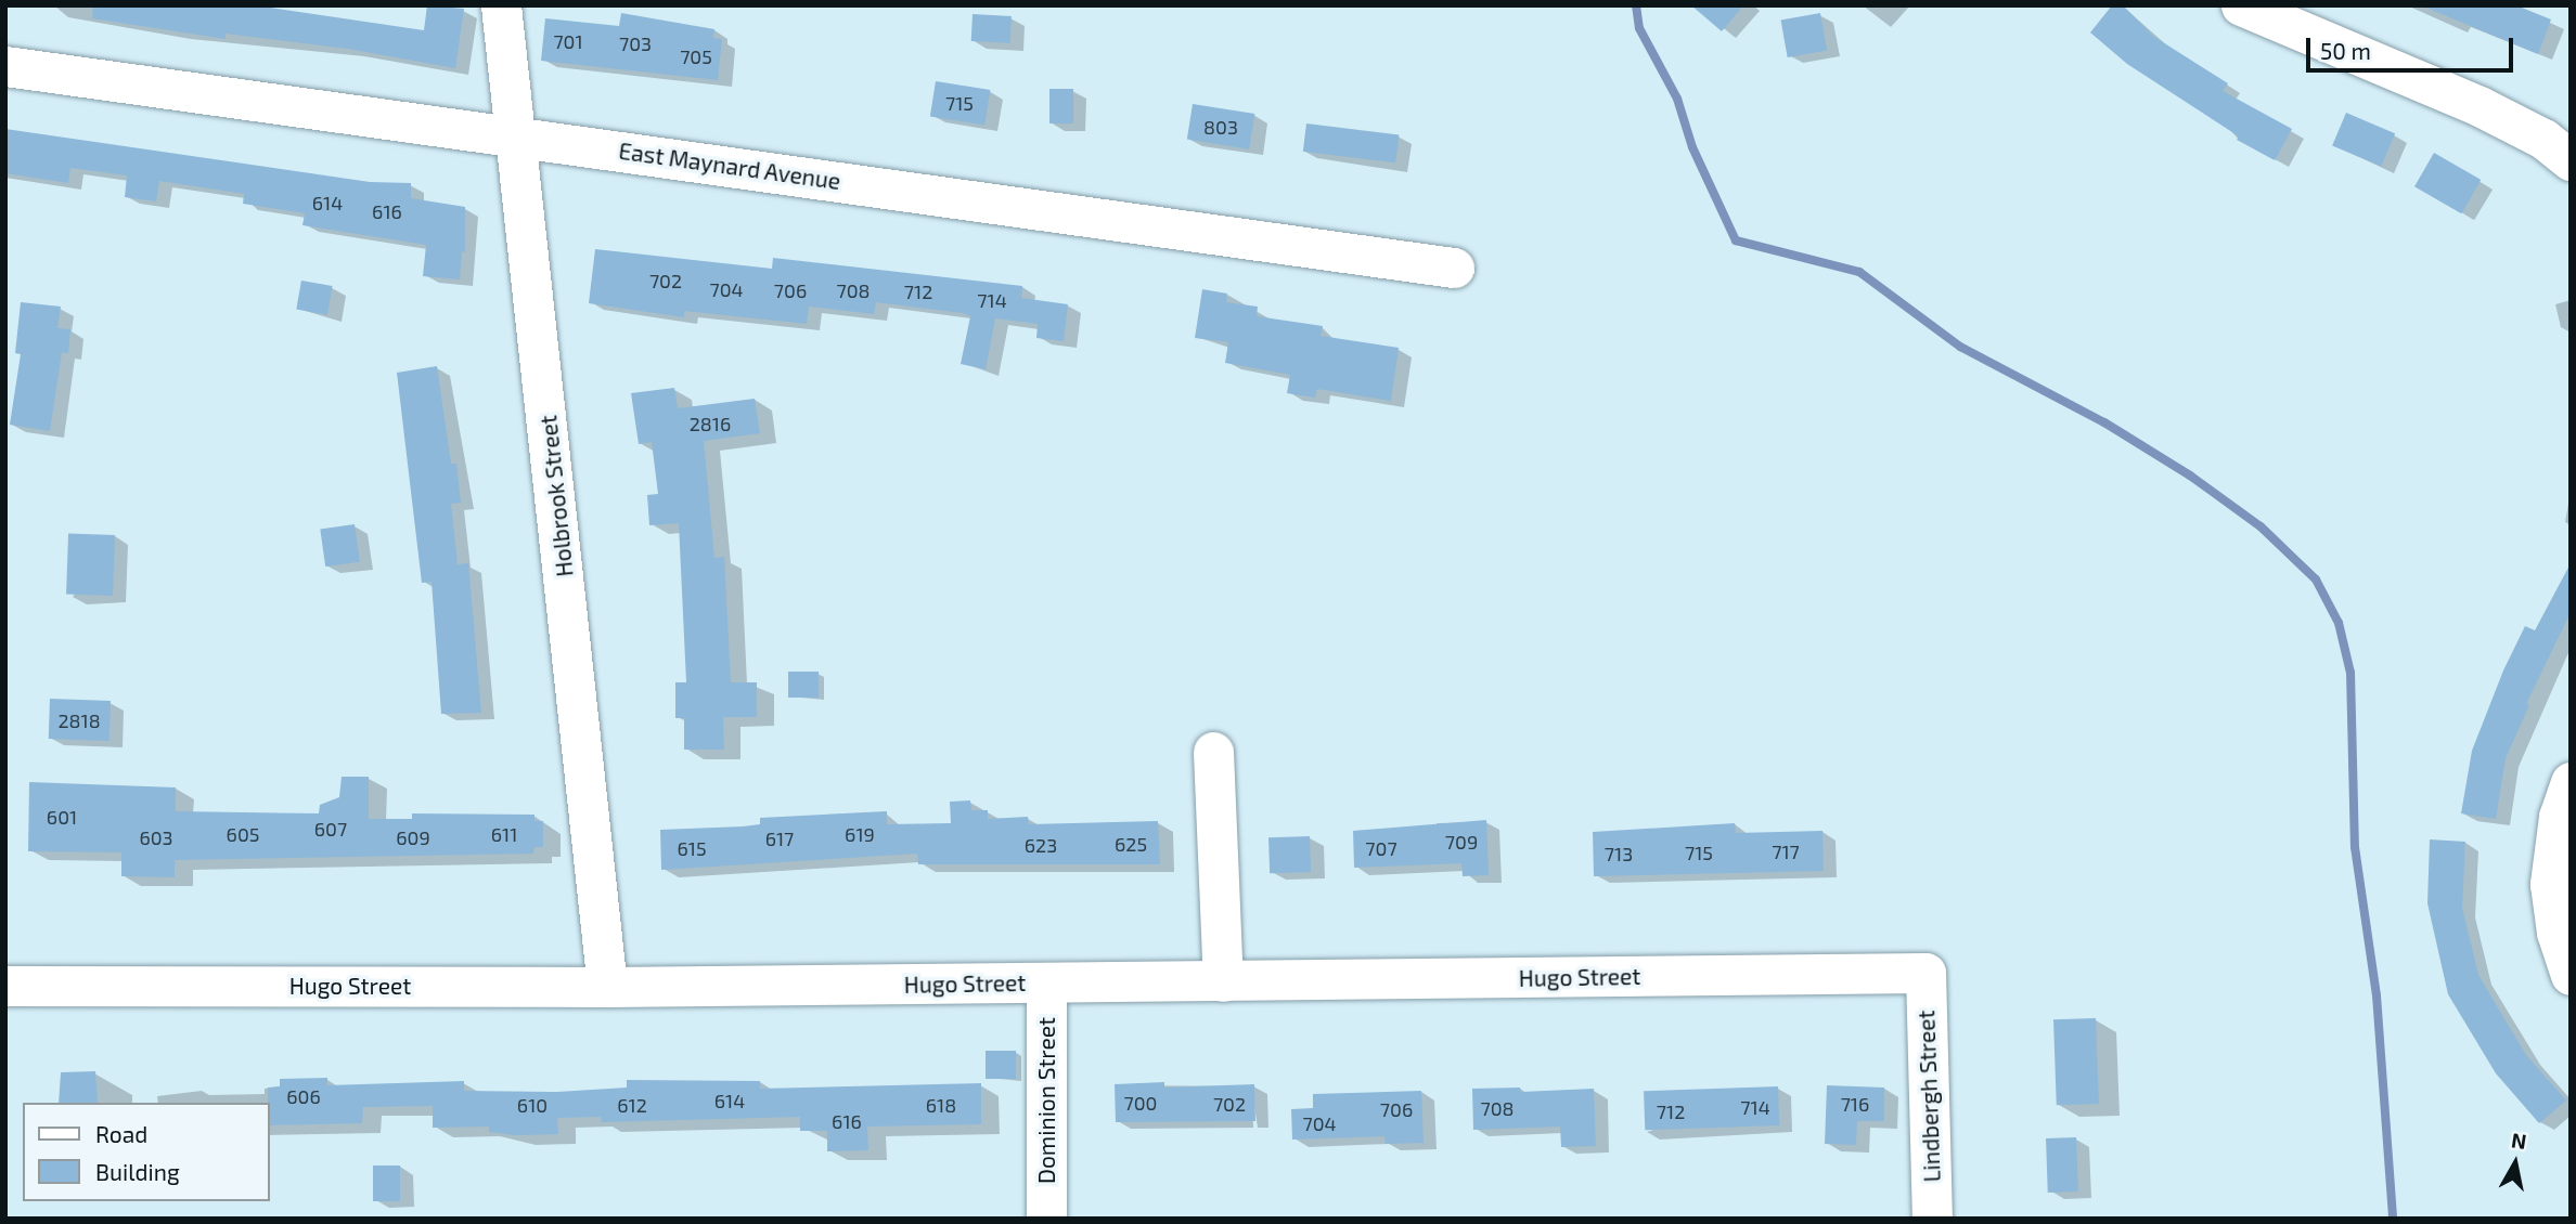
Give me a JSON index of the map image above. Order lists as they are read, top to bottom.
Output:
{
  "streets": {
    "street": [
      "East Maynard Avenue",
      "Holbrook Street",
      "Hugo Street",
      "Lindbergh Street",
      "Dominion Street"
    ]
  },
  "crossings": [
    ["East Maynard Avenue", "Holbrook Street"],
    ["Holbrook Street", "Hugo Street"],
    ["Hugo Street", "Lindbergh Street"],
    ["Hugo Street", "Dominion Street"]
  ],
  "house_numbers": [
    "701",
    "703",
    "705",
    "715",
    "803",
    "614",
    "616",
    "702",
    "704",
    "706",
    "708",
    "712",
    "714",
    "2816",
    "2818",
    "601",
    "607",
    "605",
    "611",
    "619",
    "603",
    "609",
    "617",
    "709",
    "625",
    "623",
    "615",
    "707",
    "717",
    "715",
    "713",
    "606",
    "614",
    "700",
    "702",
    "716",
    "610",
    "612",
    "618",
    "714",
    "708",
    "706",
    "712",
    "616",
    "704"
  ],
  "legend": ["Road", "Building"],
  "scale_bar": "50 m",
  "north": "top"
}
